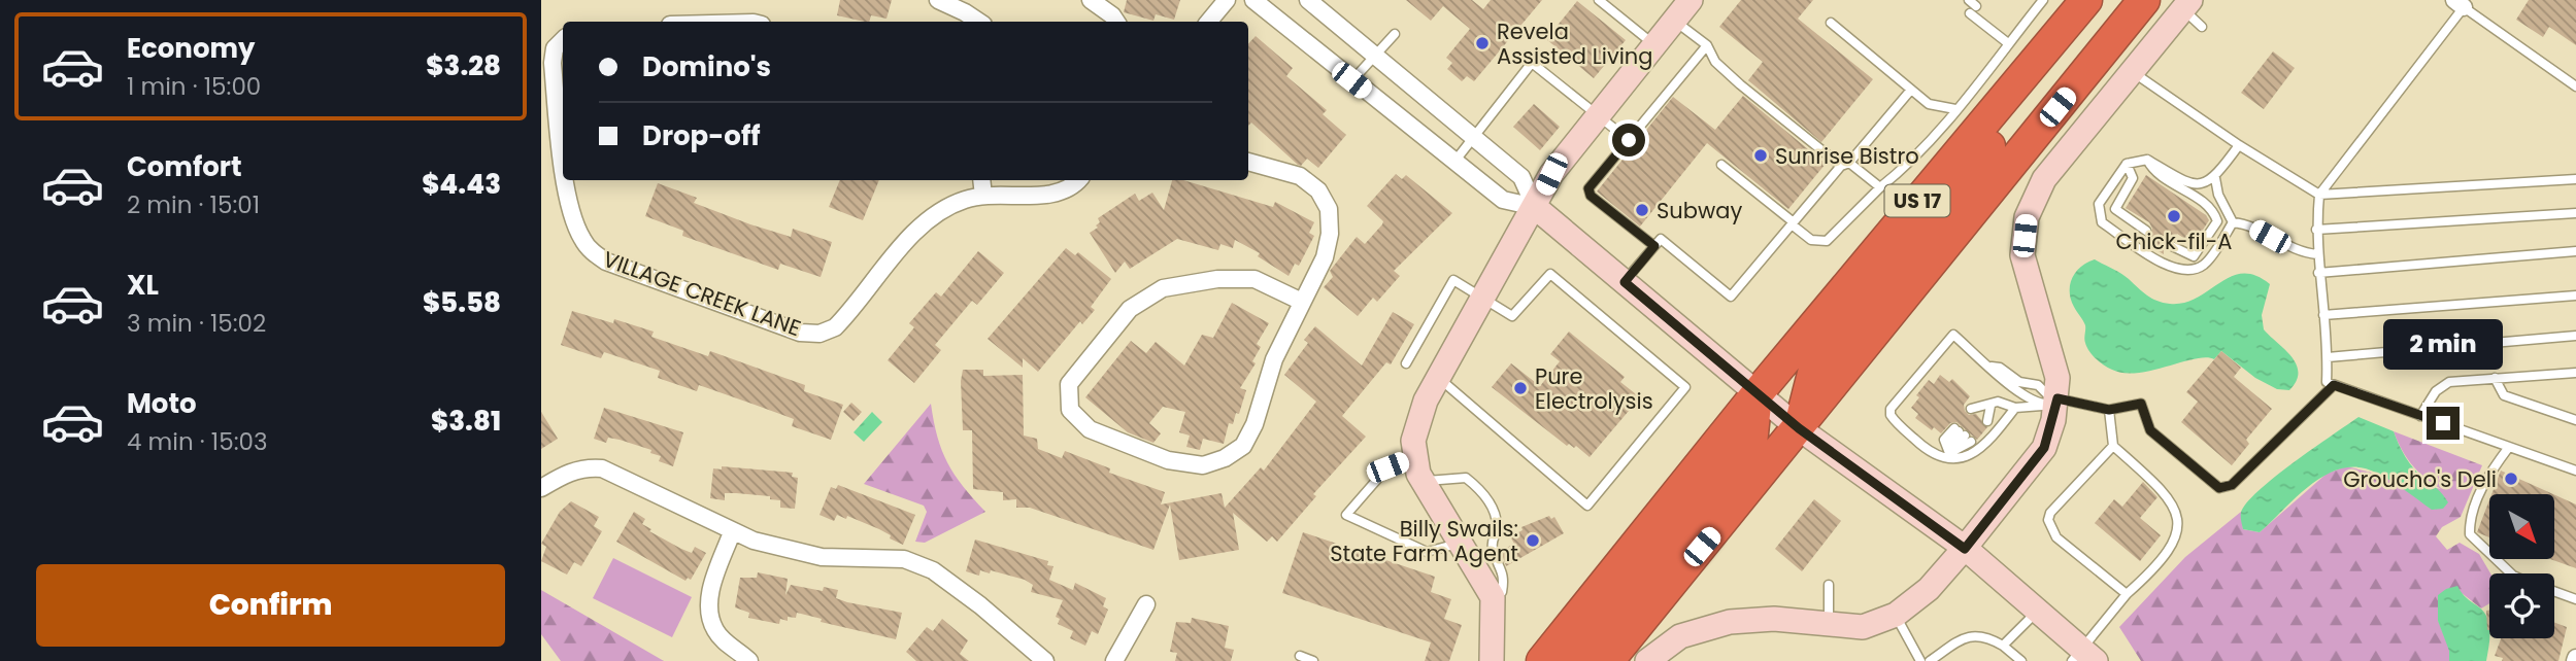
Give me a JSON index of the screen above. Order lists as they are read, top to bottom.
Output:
{
  "streets": {
    "highway": ["US 17"],
    "street": ["VILLAGE CREEK LANE"]
  },
  "places": [
    "Revela Assisted Living",
    "Sunrise Bistro",
    "Subway",
    "Chick-fil-A",
    "Pure Electrolysis",
    "Groucho's Deli",
    "Billy Swails: State Farm Agent"
  ],
  "north": "bottom right",
  "page": {
    "list": [
      {
        "name": "Economy",
        "note": "1 min · 15:00",
        "value": "$3.28"
      },
      {
        "name": "Comfort",
        "note": "2 min · 15:01",
        "value": "$4.43"
      },
      {
        "name": "XL",
        "note": "3 min · 15:02",
        "value": "$5.58"
      },
      {
        "name": "Moto",
        "note": "4 min · 15:03",
        "value": "$3.81"
      }
    ],
    "banner": ["Domino's", "Drop-off"],
    "bubble": "2 min",
    "buttons": "Confirm"
  }
}
